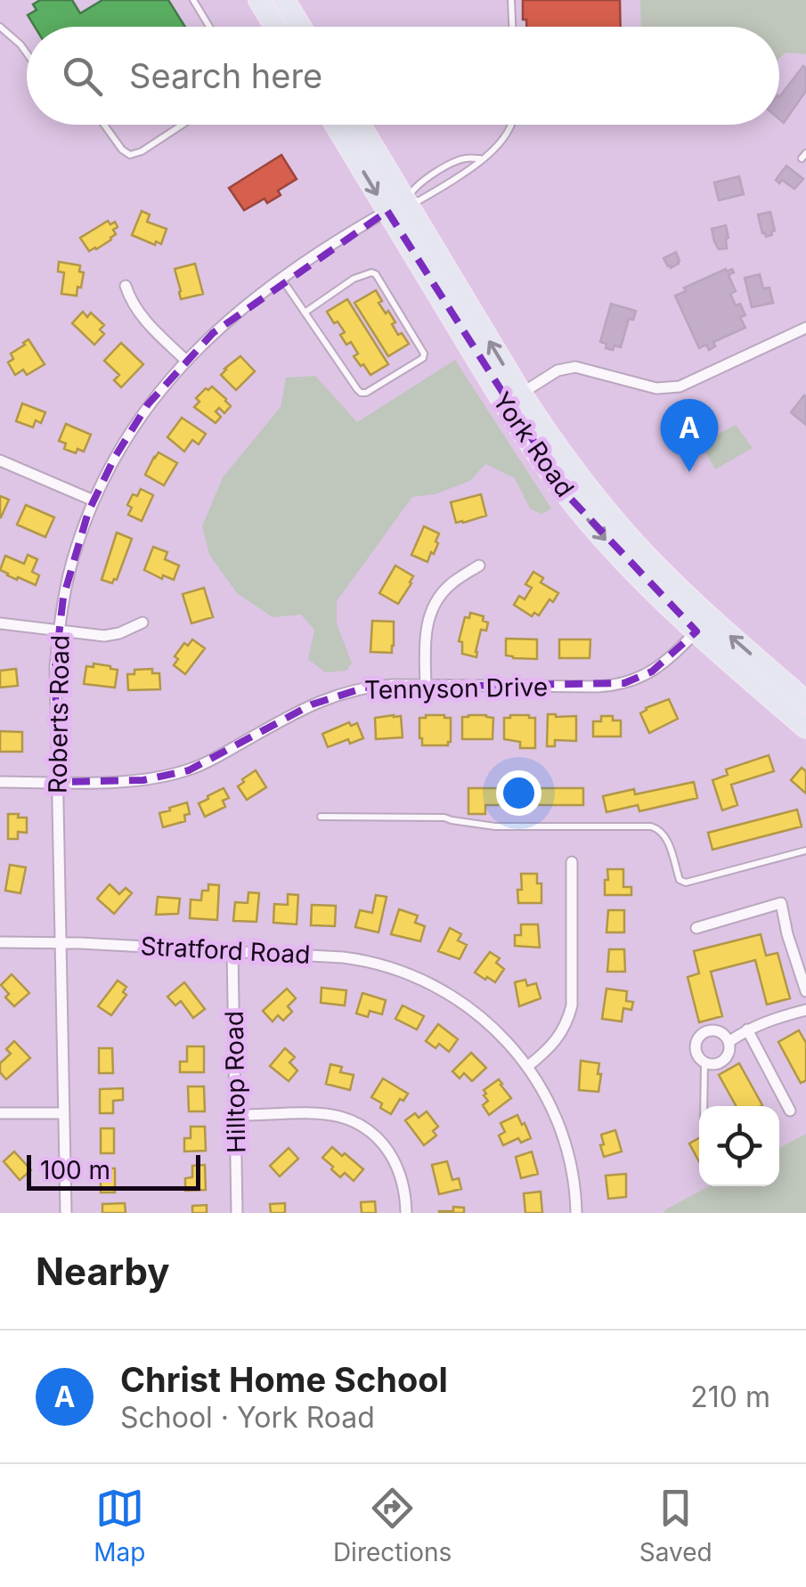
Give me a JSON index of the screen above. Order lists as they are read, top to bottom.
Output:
{
  "streets": {
    "highway": ["York Road"],
    "street": [
      "Tennyson Drive",
      "Roberts Road",
      "Stratford Road",
      "Hilltop Road"
    ]
  },
  "crossings": [
    ["York Road", "Tennyson Drive"],
    ["York Road", "Roberts Road"],
    ["Tennyson Drive", "Roberts Road"],
    ["Roberts Road", "Stratford Road"],
    ["Stratford Road", "Hilltop Road"]
  ],
  "scale_bar": "100 m",
  "page": {
    "search": "Search here",
    "pins": "A",
    "scale": "100 m",
    "heading": "Nearby",
    "list": [
      {
        "mark": "A",
        "name": "Christ Home School",
        "note": "School · York Road",
        "value": "210 m"
      }
    ],
    "nav": ["Map", "Directions", "Saved"]
  }
}
